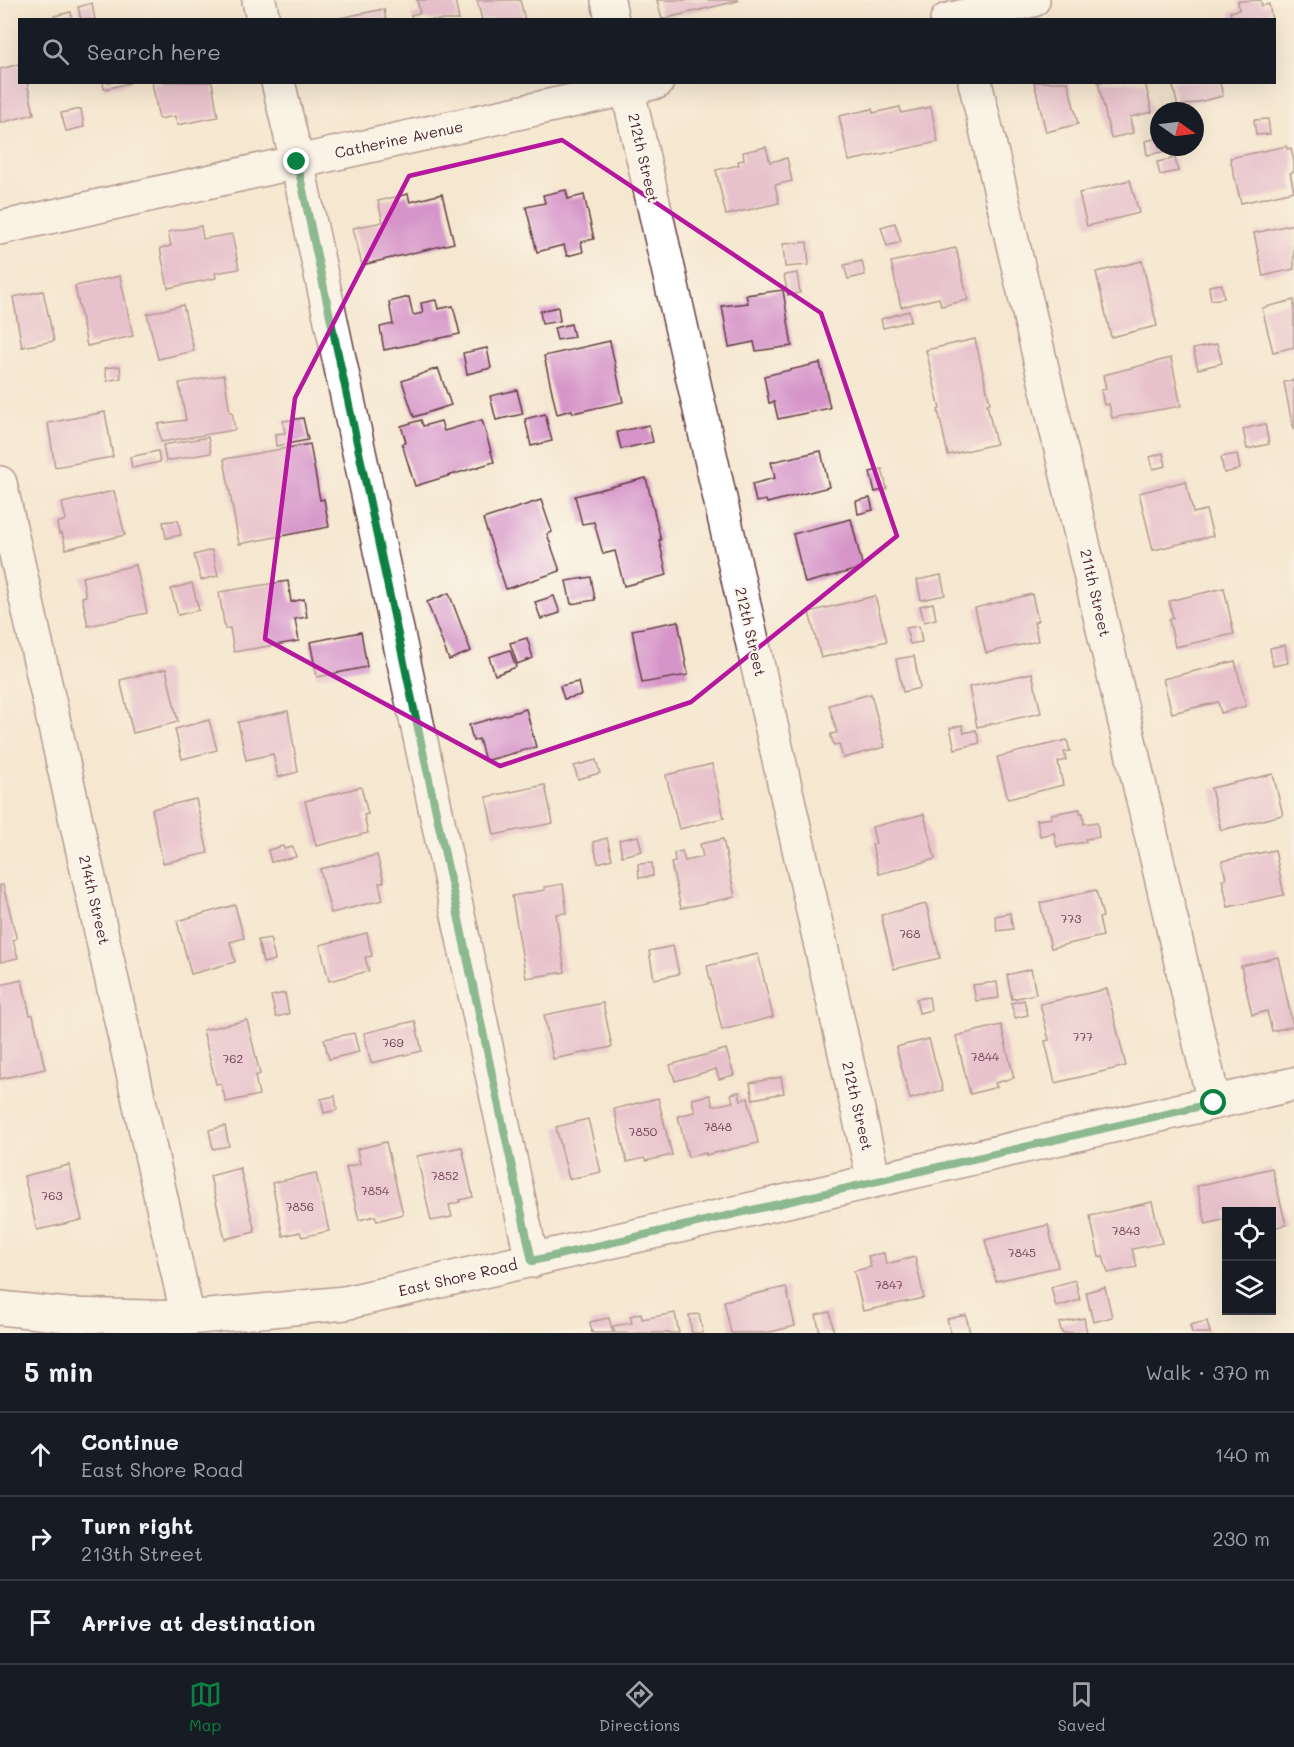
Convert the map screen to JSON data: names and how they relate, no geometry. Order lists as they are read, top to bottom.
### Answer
{
  "streets": {
    "street": [
      "Catherine Avenue",
      "212th Street",
      "211th Street",
      "214th Street",
      "East Shore Road"
    ]
  },
  "crossings": [
    ["Catherine Avenue", "212th Street"],
    ["212th Street", "East Shore Road"],
    ["211th Street", "East Shore Road"],
    ["214th Street", "East Shore Road"]
  ],
  "house_numbers": [
    "773",
    "768",
    "777",
    "769",
    "7844",
    "762",
    "7848",
    "7850",
    "7852",
    "7854",
    "763",
    "7856",
    "7843",
    "7845",
    "7847"
  ],
  "north": "right",
  "page": {
    "search": "Search here",
    "heading": ["5 min", "Walk · 370 m"],
    "list": [
      ["Continue", "East Shore Road", "140 m"],
      ["Turn right", "213th Street", "230 m"],
      "Arrive at destination"
    ],
    "nav": ["Map", "Directions", "Saved"]
  }
}
